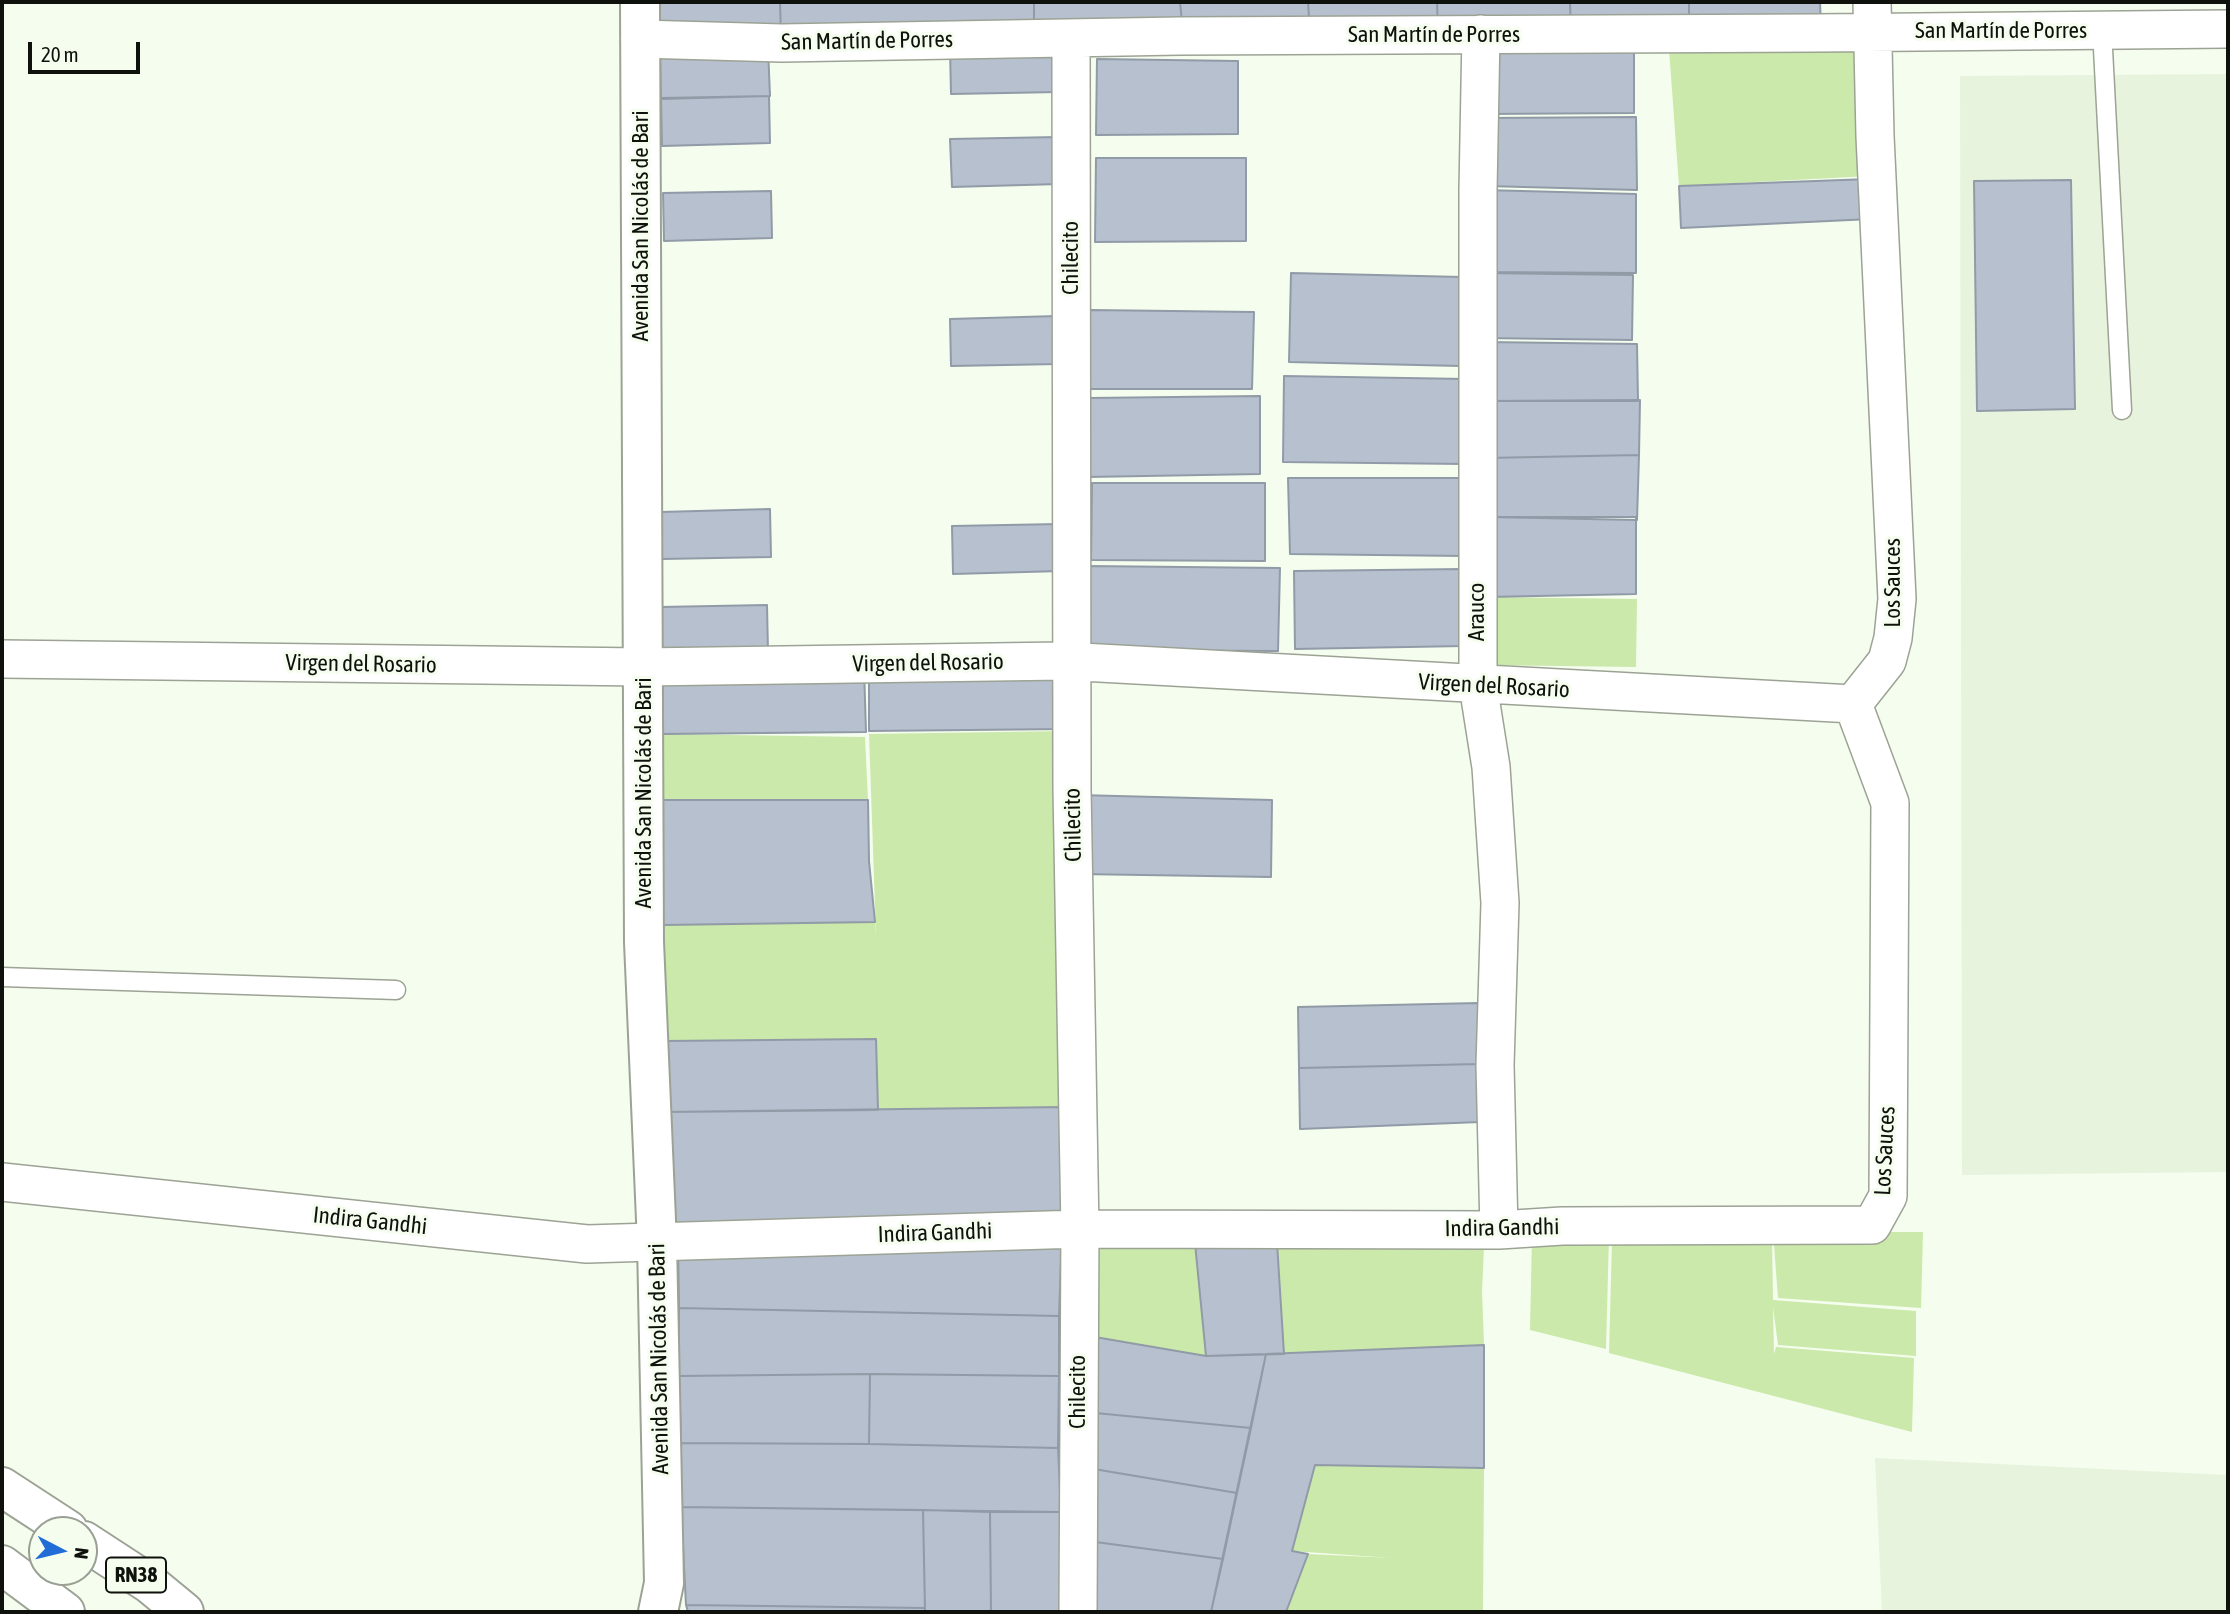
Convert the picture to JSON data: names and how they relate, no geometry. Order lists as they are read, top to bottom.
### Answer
{
  "streets": {
    "main road": ["Avenida San Nicolás de Bari", "RN38"],
    "street": [
      "San Martín de Porres",
      "Chilecito",
      "Los Sauces",
      "Arauco",
      "Virgen del Rosario",
      "Indira Gandhi"
    ]
  },
  "crossings": [
    ["San Martín de Porres", "Avenida San Nicolás de Bari"],
    ["San Martín de Porres", "Chilecito"],
    ["San Martín de Porres", "Los Sauces"],
    ["San Martín de Porres", "Arauco"],
    ["Avenida San Nicolás de Bari", "Virgen del Rosario"],
    ["Avenida San Nicolás de Bari", "Indira Gandhi"],
    ["Chilecito", "Virgen del Rosario"],
    ["Chilecito", "Indira Gandhi"],
    ["Los Sauces", "Virgen del Rosario"],
    ["Los Sauces", "Indira Gandhi"],
    ["Arauco", "Virgen del Rosario"],
    ["Arauco", "Indira Gandhi"]
  ],
  "scale_bar": "20 m",
  "north": "right"
}
